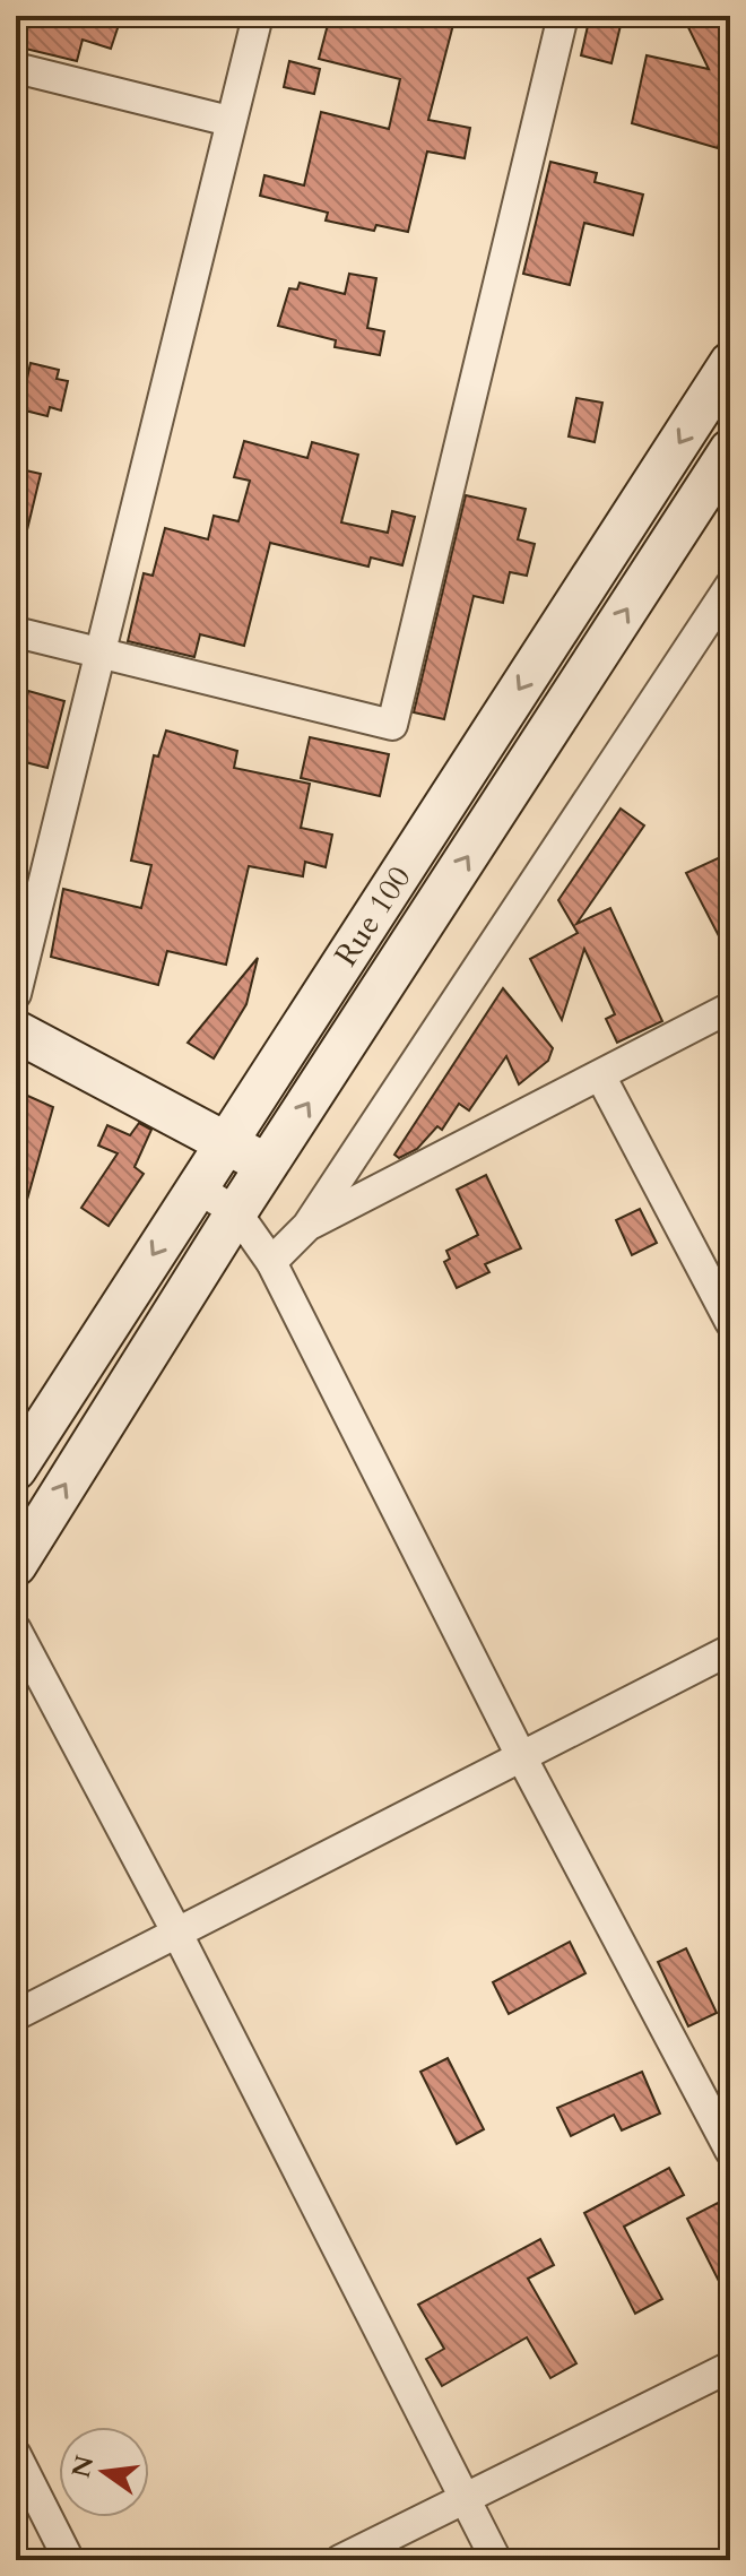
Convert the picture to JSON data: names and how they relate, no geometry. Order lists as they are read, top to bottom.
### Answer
{
  "streets": {
    "street": ["Rue 100"]
  },
  "north": "left"
}
